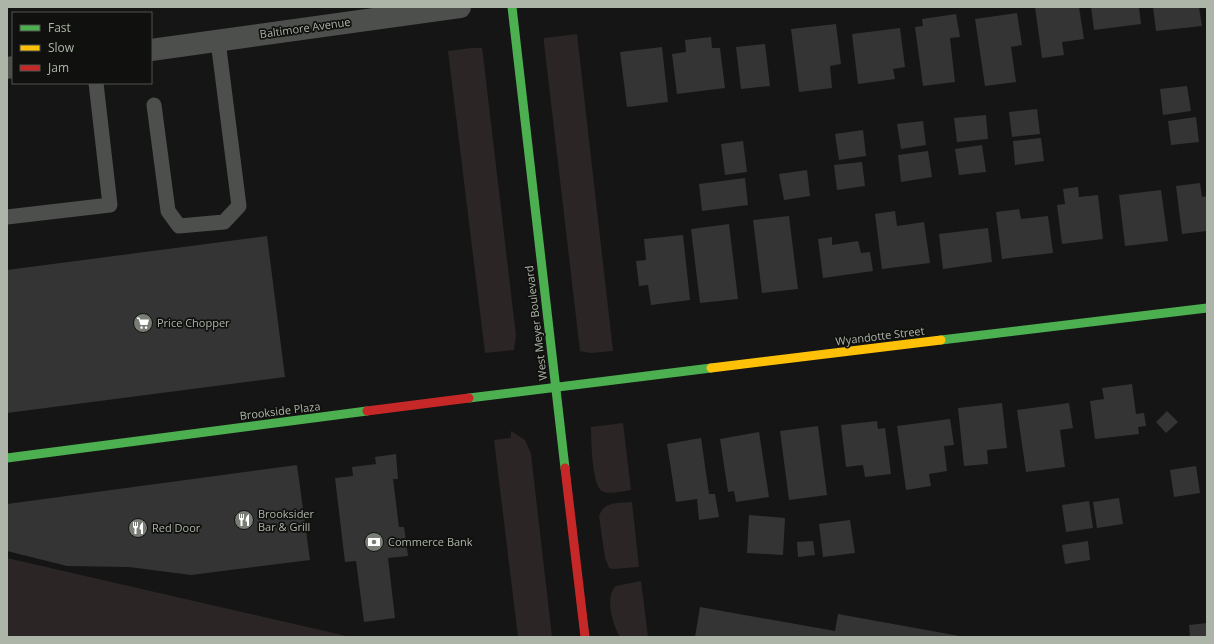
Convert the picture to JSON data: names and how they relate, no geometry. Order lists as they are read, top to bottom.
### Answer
{
  "streets": {
    "street": [
      "Baltimore Avenue",
      "West Meyer Boulevard",
      "Wyandotte Street",
      "Brookside Plaza"
    ]
  },
  "crossings": [
    ["West Meyer Boulevard", "Wyandotte Street"],
    ["West Meyer Boulevard", "Brookside Plaza"],
    ["Wyandotte Street", "Brookside Plaza"]
  ],
  "places": {
    "supermarket": ["Price Chopper"],
    "restaurant": ["Brooksider Bar & Grill", "Red Door"],
    "bank": ["Commerce Bank"]
  },
  "legend": ["Fast", "Slow", "Jam"]
}
